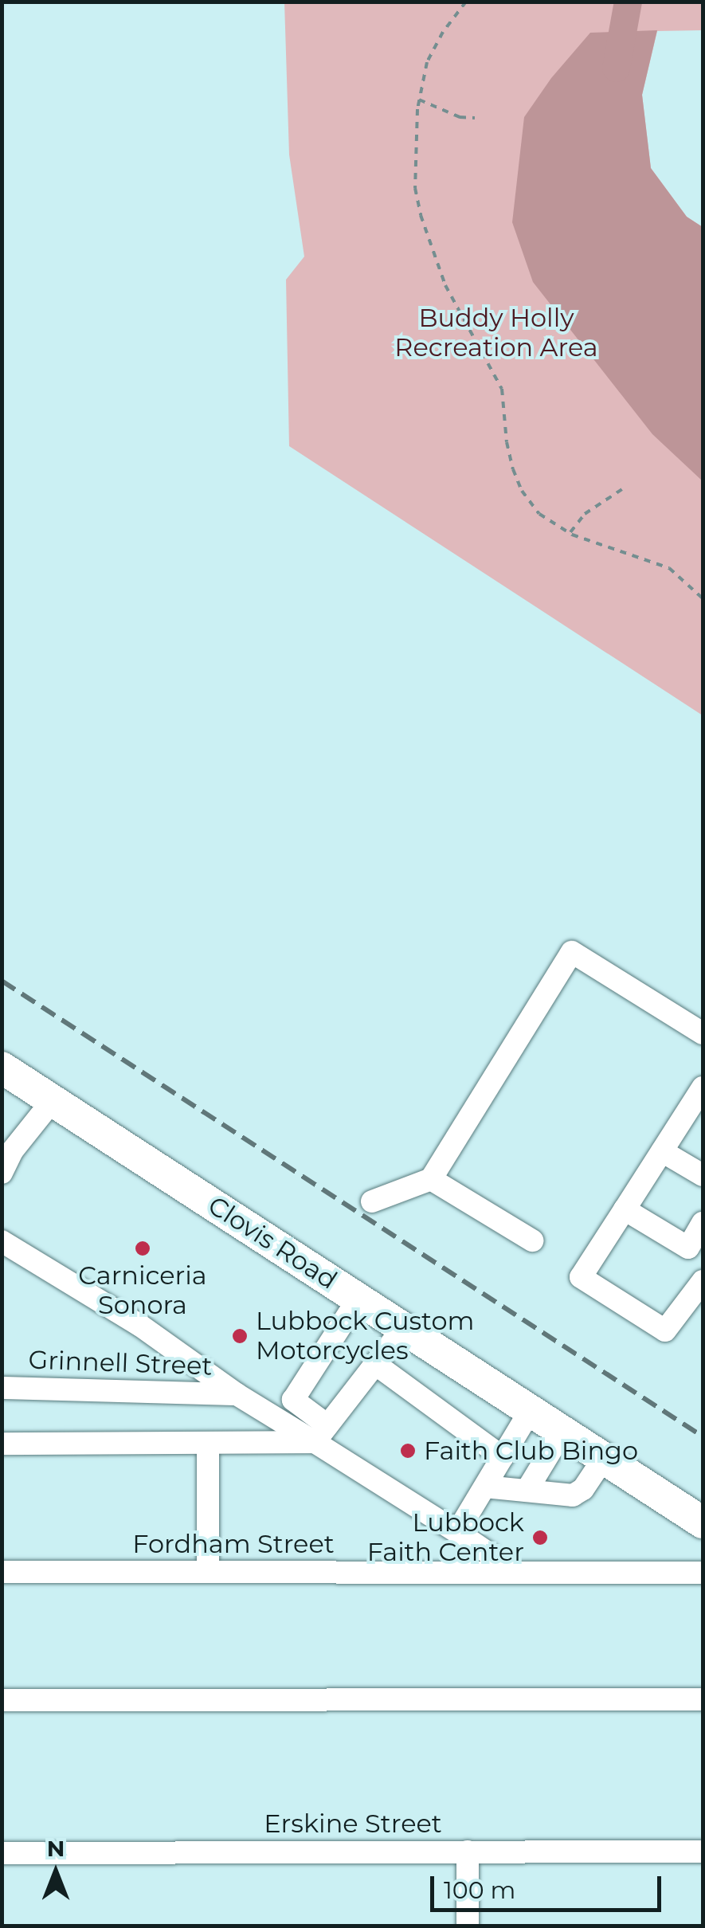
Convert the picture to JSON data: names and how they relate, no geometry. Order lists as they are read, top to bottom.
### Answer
{
  "streets": {
    "highway": ["Clovis Road"],
    "street": ["Grinnell Street", "Fordham Street", "Erskine Street"]
  },
  "parks": ["Buddy Holly Recreation Area"],
  "places": [
    "Carniceria Sonora",
    "Lubbock Custom Motorcycles",
    "Faith Club Bingo",
    "Lubbock Faith Center"
  ],
  "scale_bar": "100 m",
  "north": "top"
}
